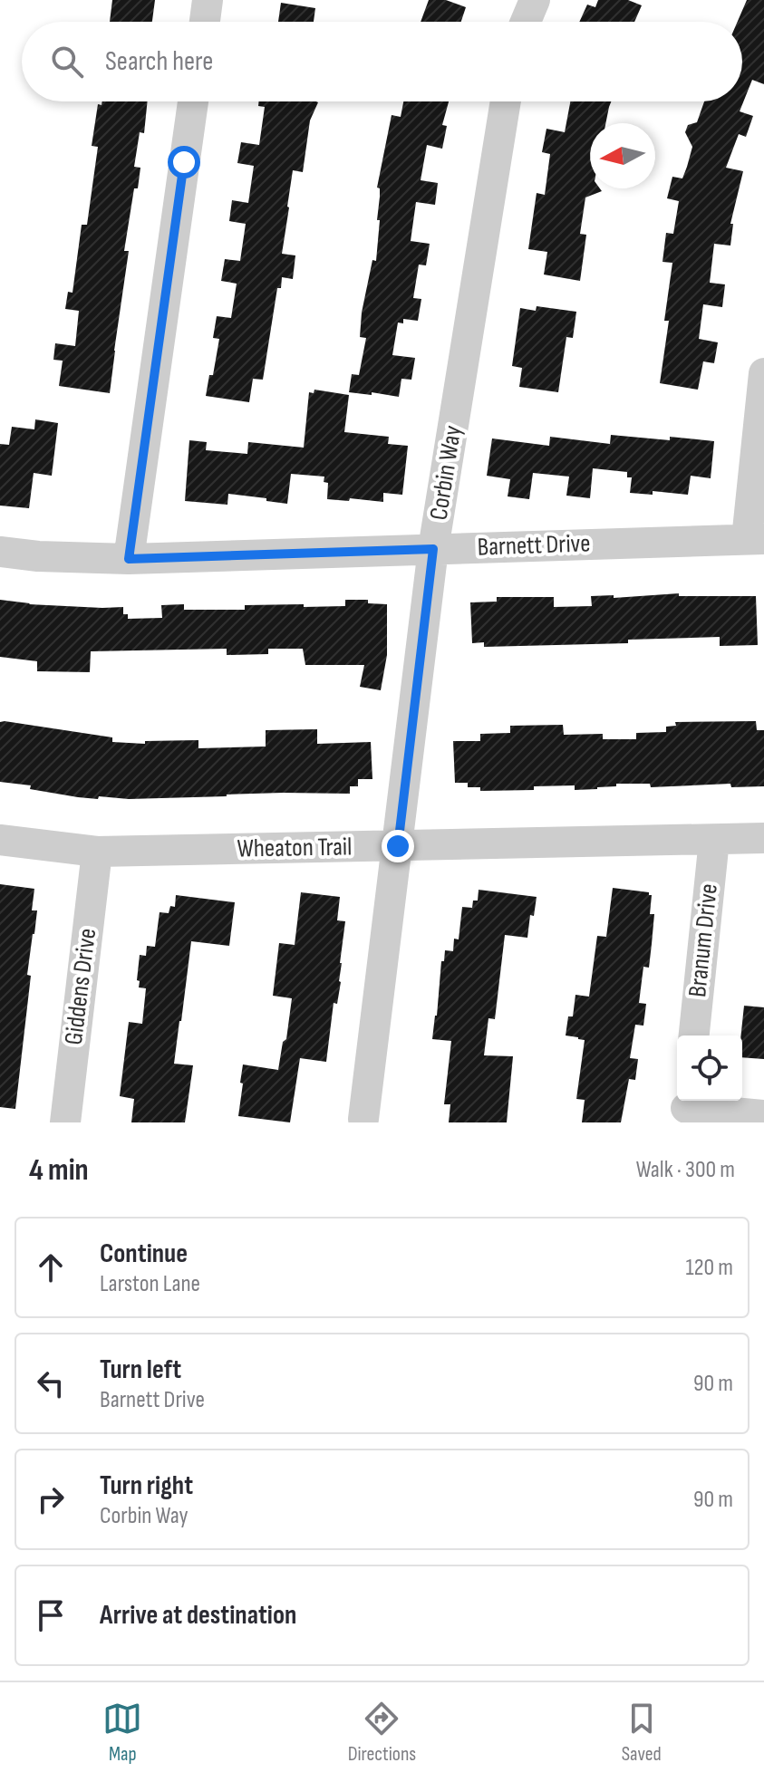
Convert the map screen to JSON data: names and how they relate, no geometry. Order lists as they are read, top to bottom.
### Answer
{
  "streets": {
    "street": [
      "Corbin Way",
      "Barnett Drive",
      "Wheaton Trail",
      "Branum Drive",
      "Giddens Drive"
    ]
  },
  "crossings": [
    ["Corbin Way", "Barnett Drive"],
    ["Corbin Way", "Wheaton Trail"],
    ["Wheaton Trail", "Branum Drive"],
    ["Wheaton Trail", "Giddens Drive"]
  ],
  "north": "left",
  "page": {
    "search": "Search here",
    "heading": ["4 min", "Walk · 300 m"],
    "list": [
      ["Continue", "Larston Lane", "120 m"],
      ["Turn left", "Barnett Drive", "90 m"],
      ["Turn right", "Corbin Way", "90 m"],
      "Arrive at destination"
    ],
    "nav": ["Map", "Directions", "Saved"]
  }
}
